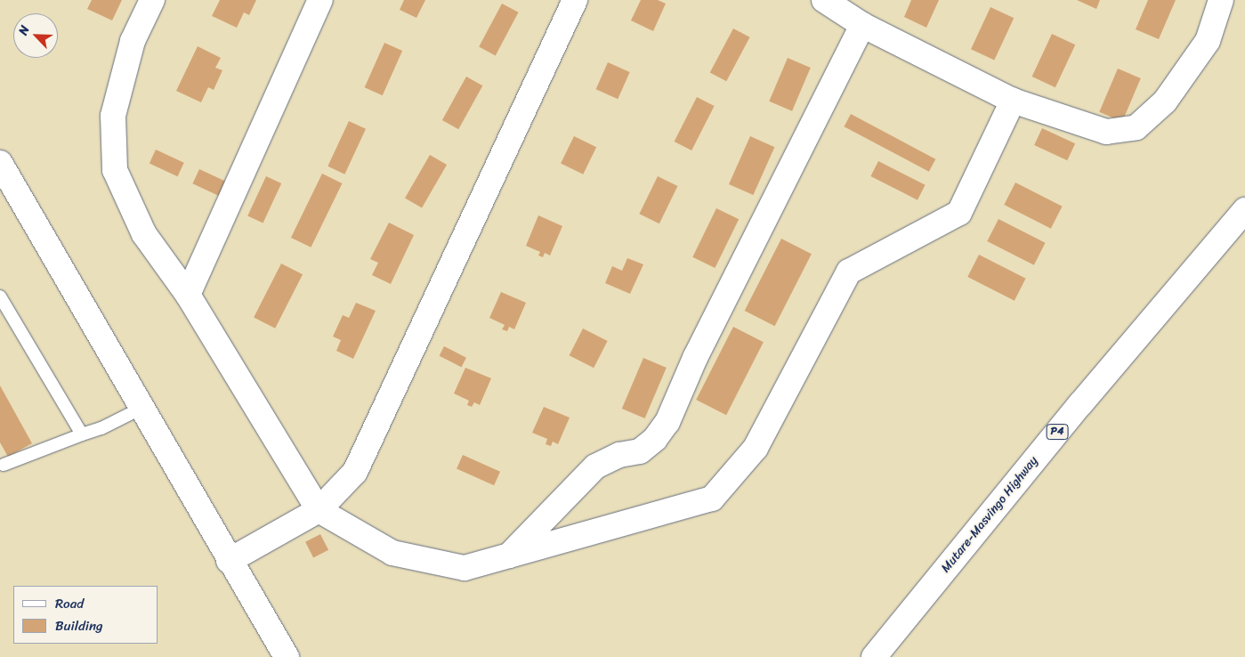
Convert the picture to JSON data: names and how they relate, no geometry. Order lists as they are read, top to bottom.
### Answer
{
  "streets": {
    "main road": ["P4", "Mutare-Masvingo Highway"]
  },
  "legend": ["Road", "Building"],
  "north": "top left"
}
